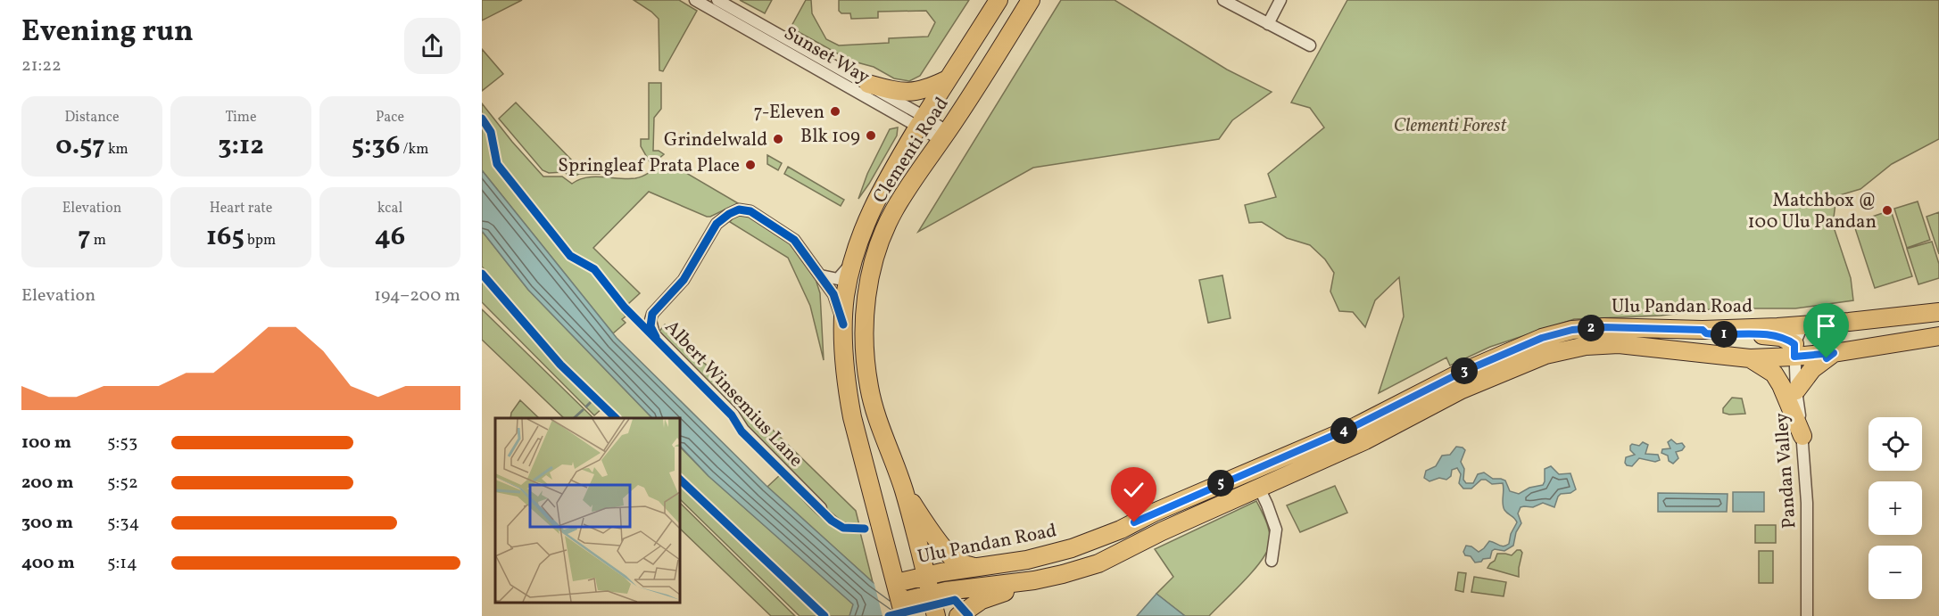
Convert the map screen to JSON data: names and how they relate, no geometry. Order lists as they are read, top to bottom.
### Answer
{
  "streets": {
    "main road": ["Clementi Road", "Ulu Pandan Road"],
    "street": ["Sunset Way", "Albert Winsemius Lane", "Pandan Valley"]
  },
  "crossings": [
    ["Sunset Way", "Clementi Road"],
    ["Clementi Road", "Ulu Pandan Road"],
    ["Ulu Pandan Road", "Pandan Valley"]
  ],
  "parks": ["Clementi Forest"],
  "places": [
    "7-Eleven",
    "Blk 109",
    "Grindelwald",
    "Springleaf Prata Place",
    "Matchbox @ 100 Ulu Pandan"
  ],
  "page": {
    "heading": ["Evening run", "21:22"],
    "stats": [
      ["Distance", "0.57 km"],
      ["Time", "3:12"],
      ["Pace", "5:36 /km"],
      ["Elevation", "7 m"],
      ["Heart rate", "165 bpm"],
      ["kcal", "46"]
    ],
    "chart": ["Elevation", "194–200 m"],
    "pins": [
      "2",
      "1",
      "3",
      "4",
      "5"
    ],
    "map_buttons": ["+", "−"],
    "list": [
      {
        "name": "100 m",
        "note": "5:53"
      },
      {
        "name": "200 m",
        "note": "5:52"
      },
      {
        "name": "300 m",
        "note": "5:34"
      },
      {
        "name": "400 m",
        "note": "5:14"
      }
    ]
  }
}
